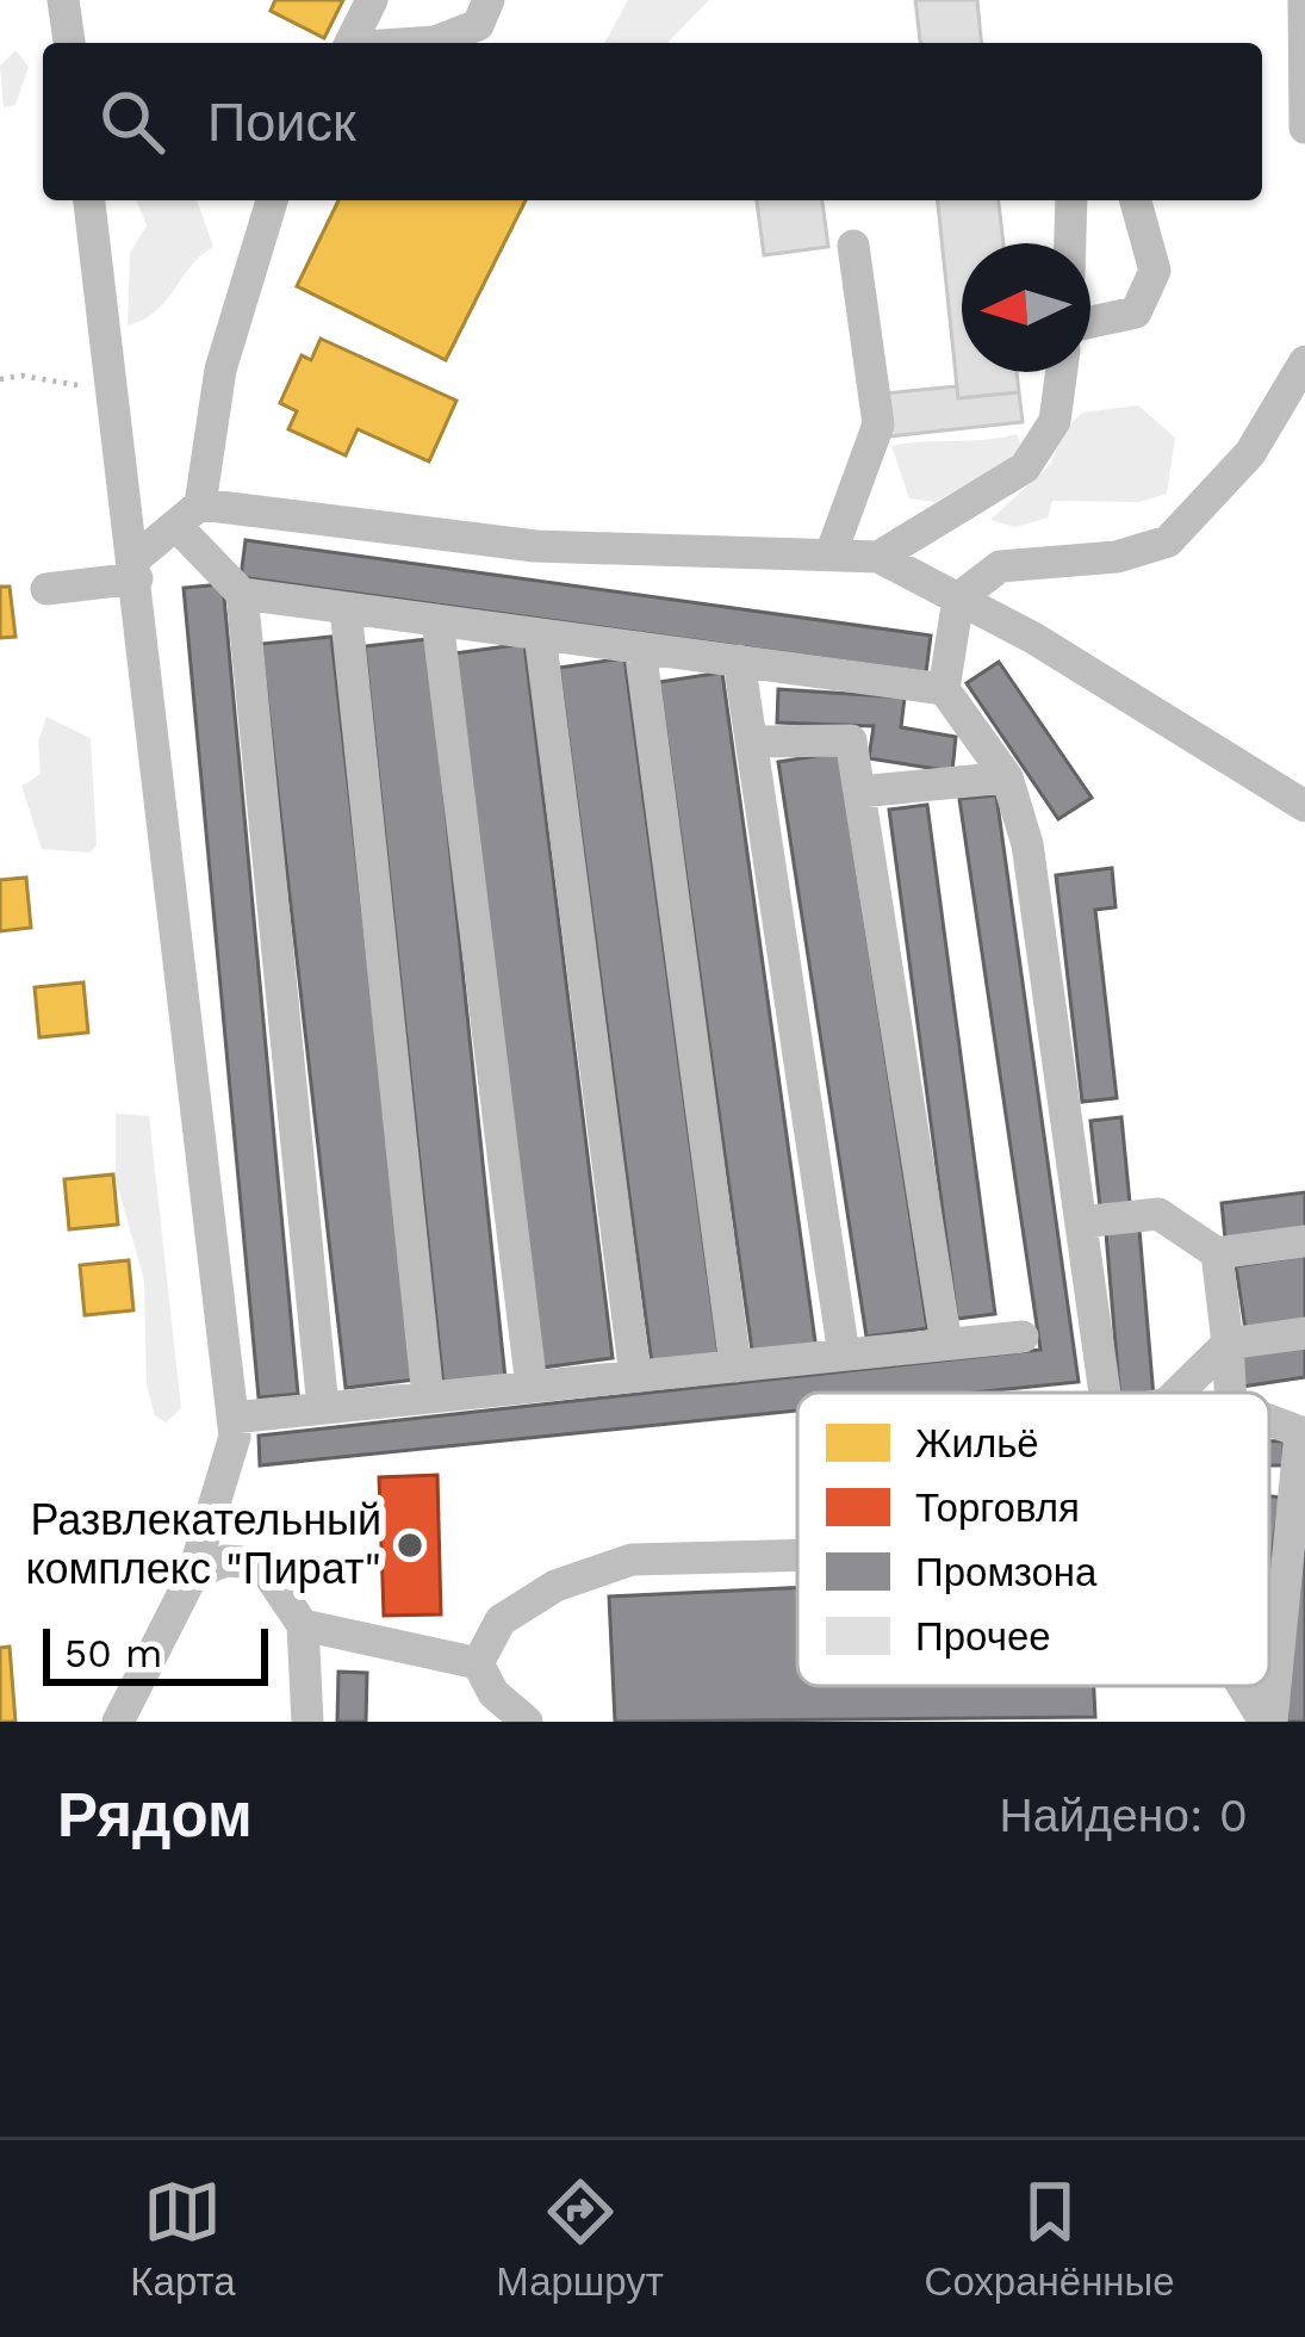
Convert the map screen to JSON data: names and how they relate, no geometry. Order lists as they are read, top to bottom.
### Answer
{
  "places": ["Развлекательный комплекс \"Пират\""],
  "legend": [
    "Жильё",
    "Торговля",
    "Промзона",
    "Прочее"
  ],
  "scale_bar": "50 m",
  "north": "left",
  "page": {
    "search": "Поиск",
    "scale": "50 m",
    "heading": ["Рядом", "Найдено: 0"],
    "nav": ["Карта", "Маршрут", "Сохранённые"]
  }
}
